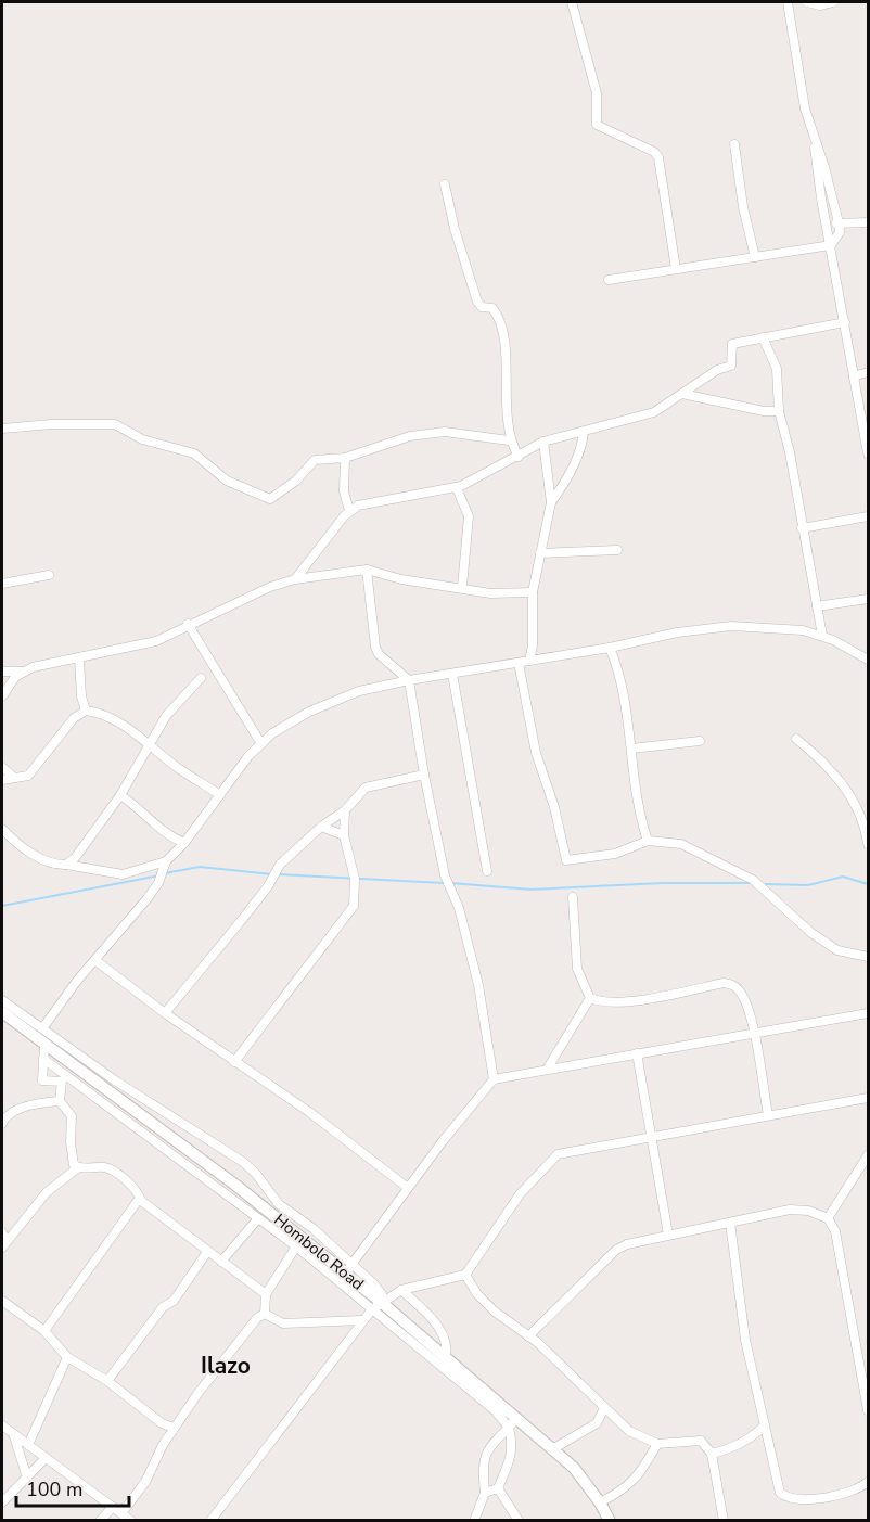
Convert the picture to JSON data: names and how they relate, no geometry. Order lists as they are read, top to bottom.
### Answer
{
  "streets": {
    "street": ["Hombolo Road"]
  },
  "districts": ["Ilazo"],
  "scale_bar": "100 m"
}
